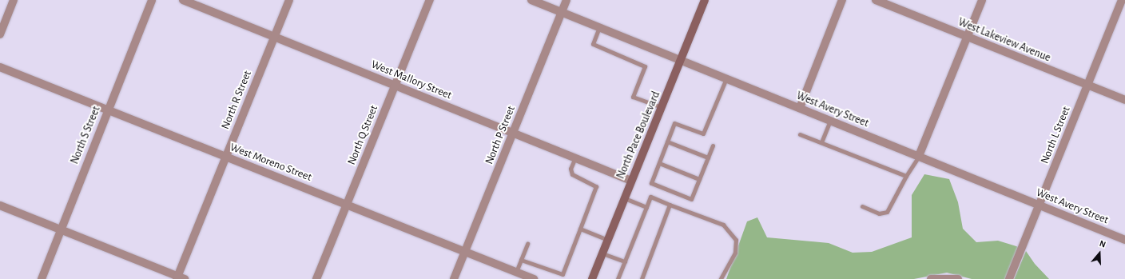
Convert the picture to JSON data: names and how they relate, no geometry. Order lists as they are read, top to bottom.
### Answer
{
  "streets": {
    "main road": ["North Pace Boulevard"],
    "street": [
      "West Lakeview Avenue",
      "West Mallory Street",
      "North R Street",
      "West Avery Street",
      "North S Street",
      "North Q Street",
      "North P Street",
      "North L Street",
      "West Moreno Street"
    ]
  },
  "crossings": [
    ["West Lakeview Avenue", "North L Street"],
    ["West Mallory Street", "North R Street"],
    ["West Mallory Street", "North Q Street"],
    ["West Mallory Street", "North P Street"],
    ["West Mallory Street", "North Pace Boulevard"],
    ["North R Street", "West Moreno Street"],
    ["West Avery Street", "North P Street"],
    ["West Avery Street", "North Pace Boulevard"],
    ["West Avery Street", "North L Street"],
    ["North S Street", "West Moreno Street"],
    ["North Q Street", "West Moreno Street"],
    ["North P Street", "West Moreno Street"]
  ],
  "north": "top"
}
